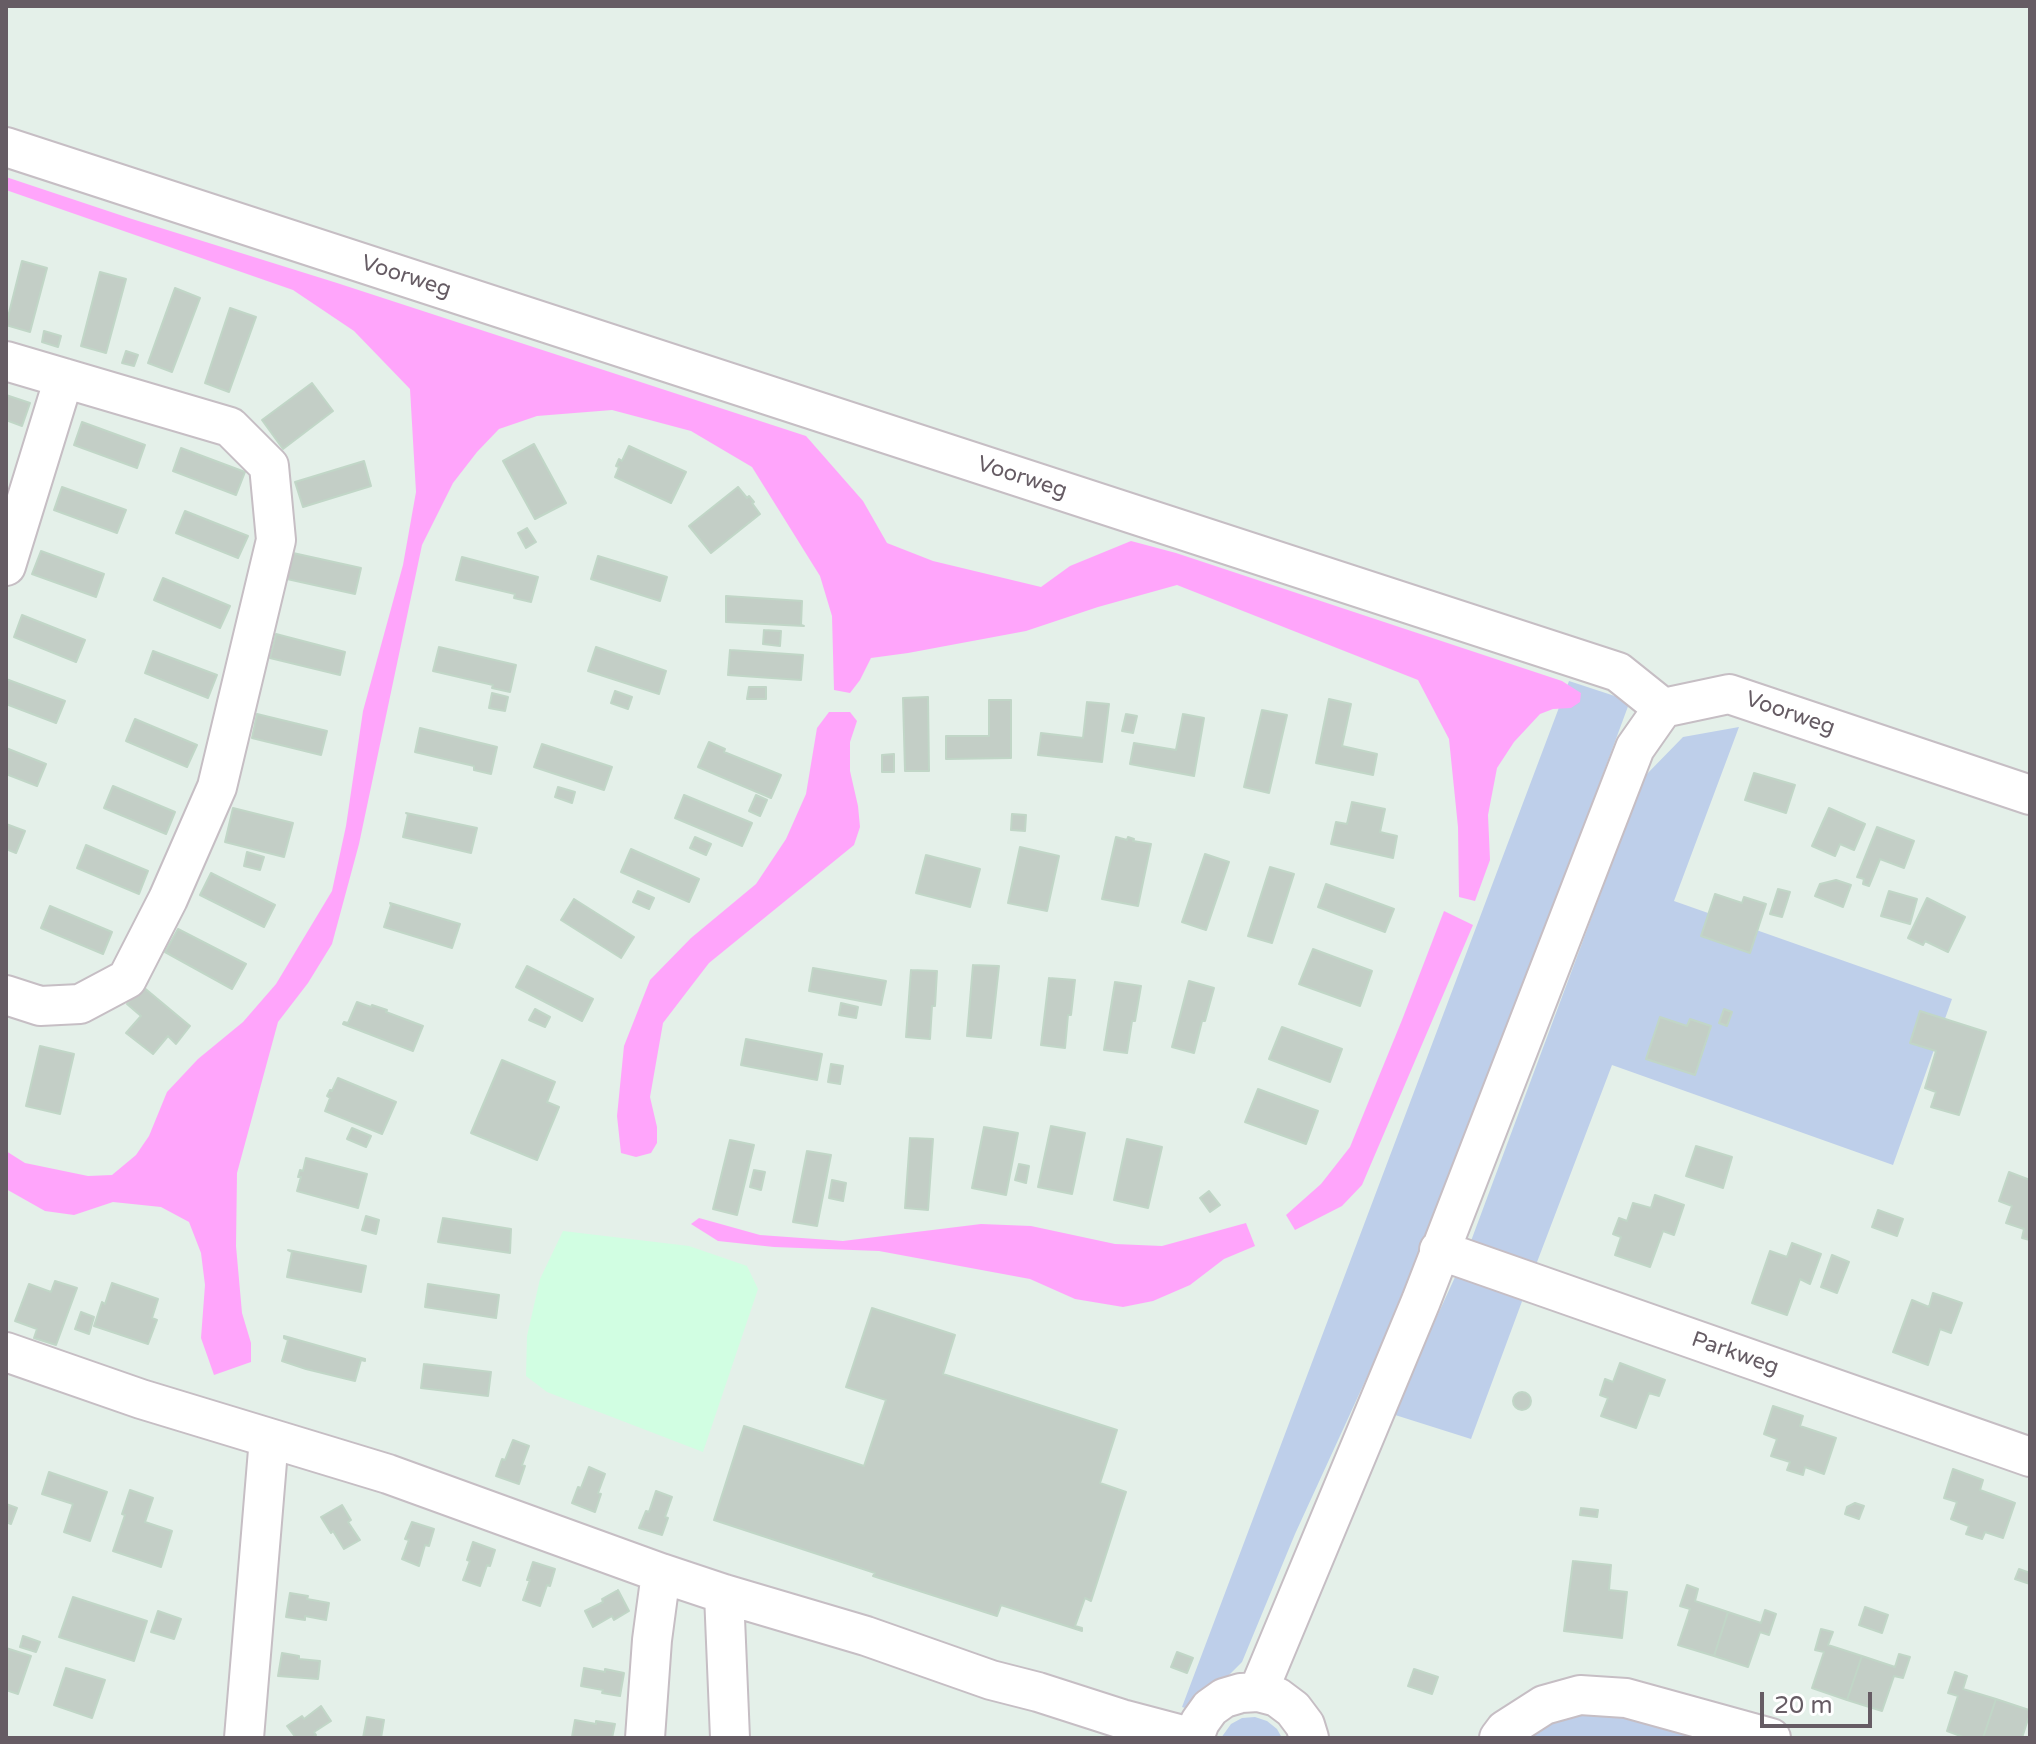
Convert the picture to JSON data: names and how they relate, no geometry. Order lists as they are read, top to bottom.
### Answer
{
  "streets": {
    "street": ["Voorweg", "Parkweg"]
  },
  "scale_bar": "20 m"
}
